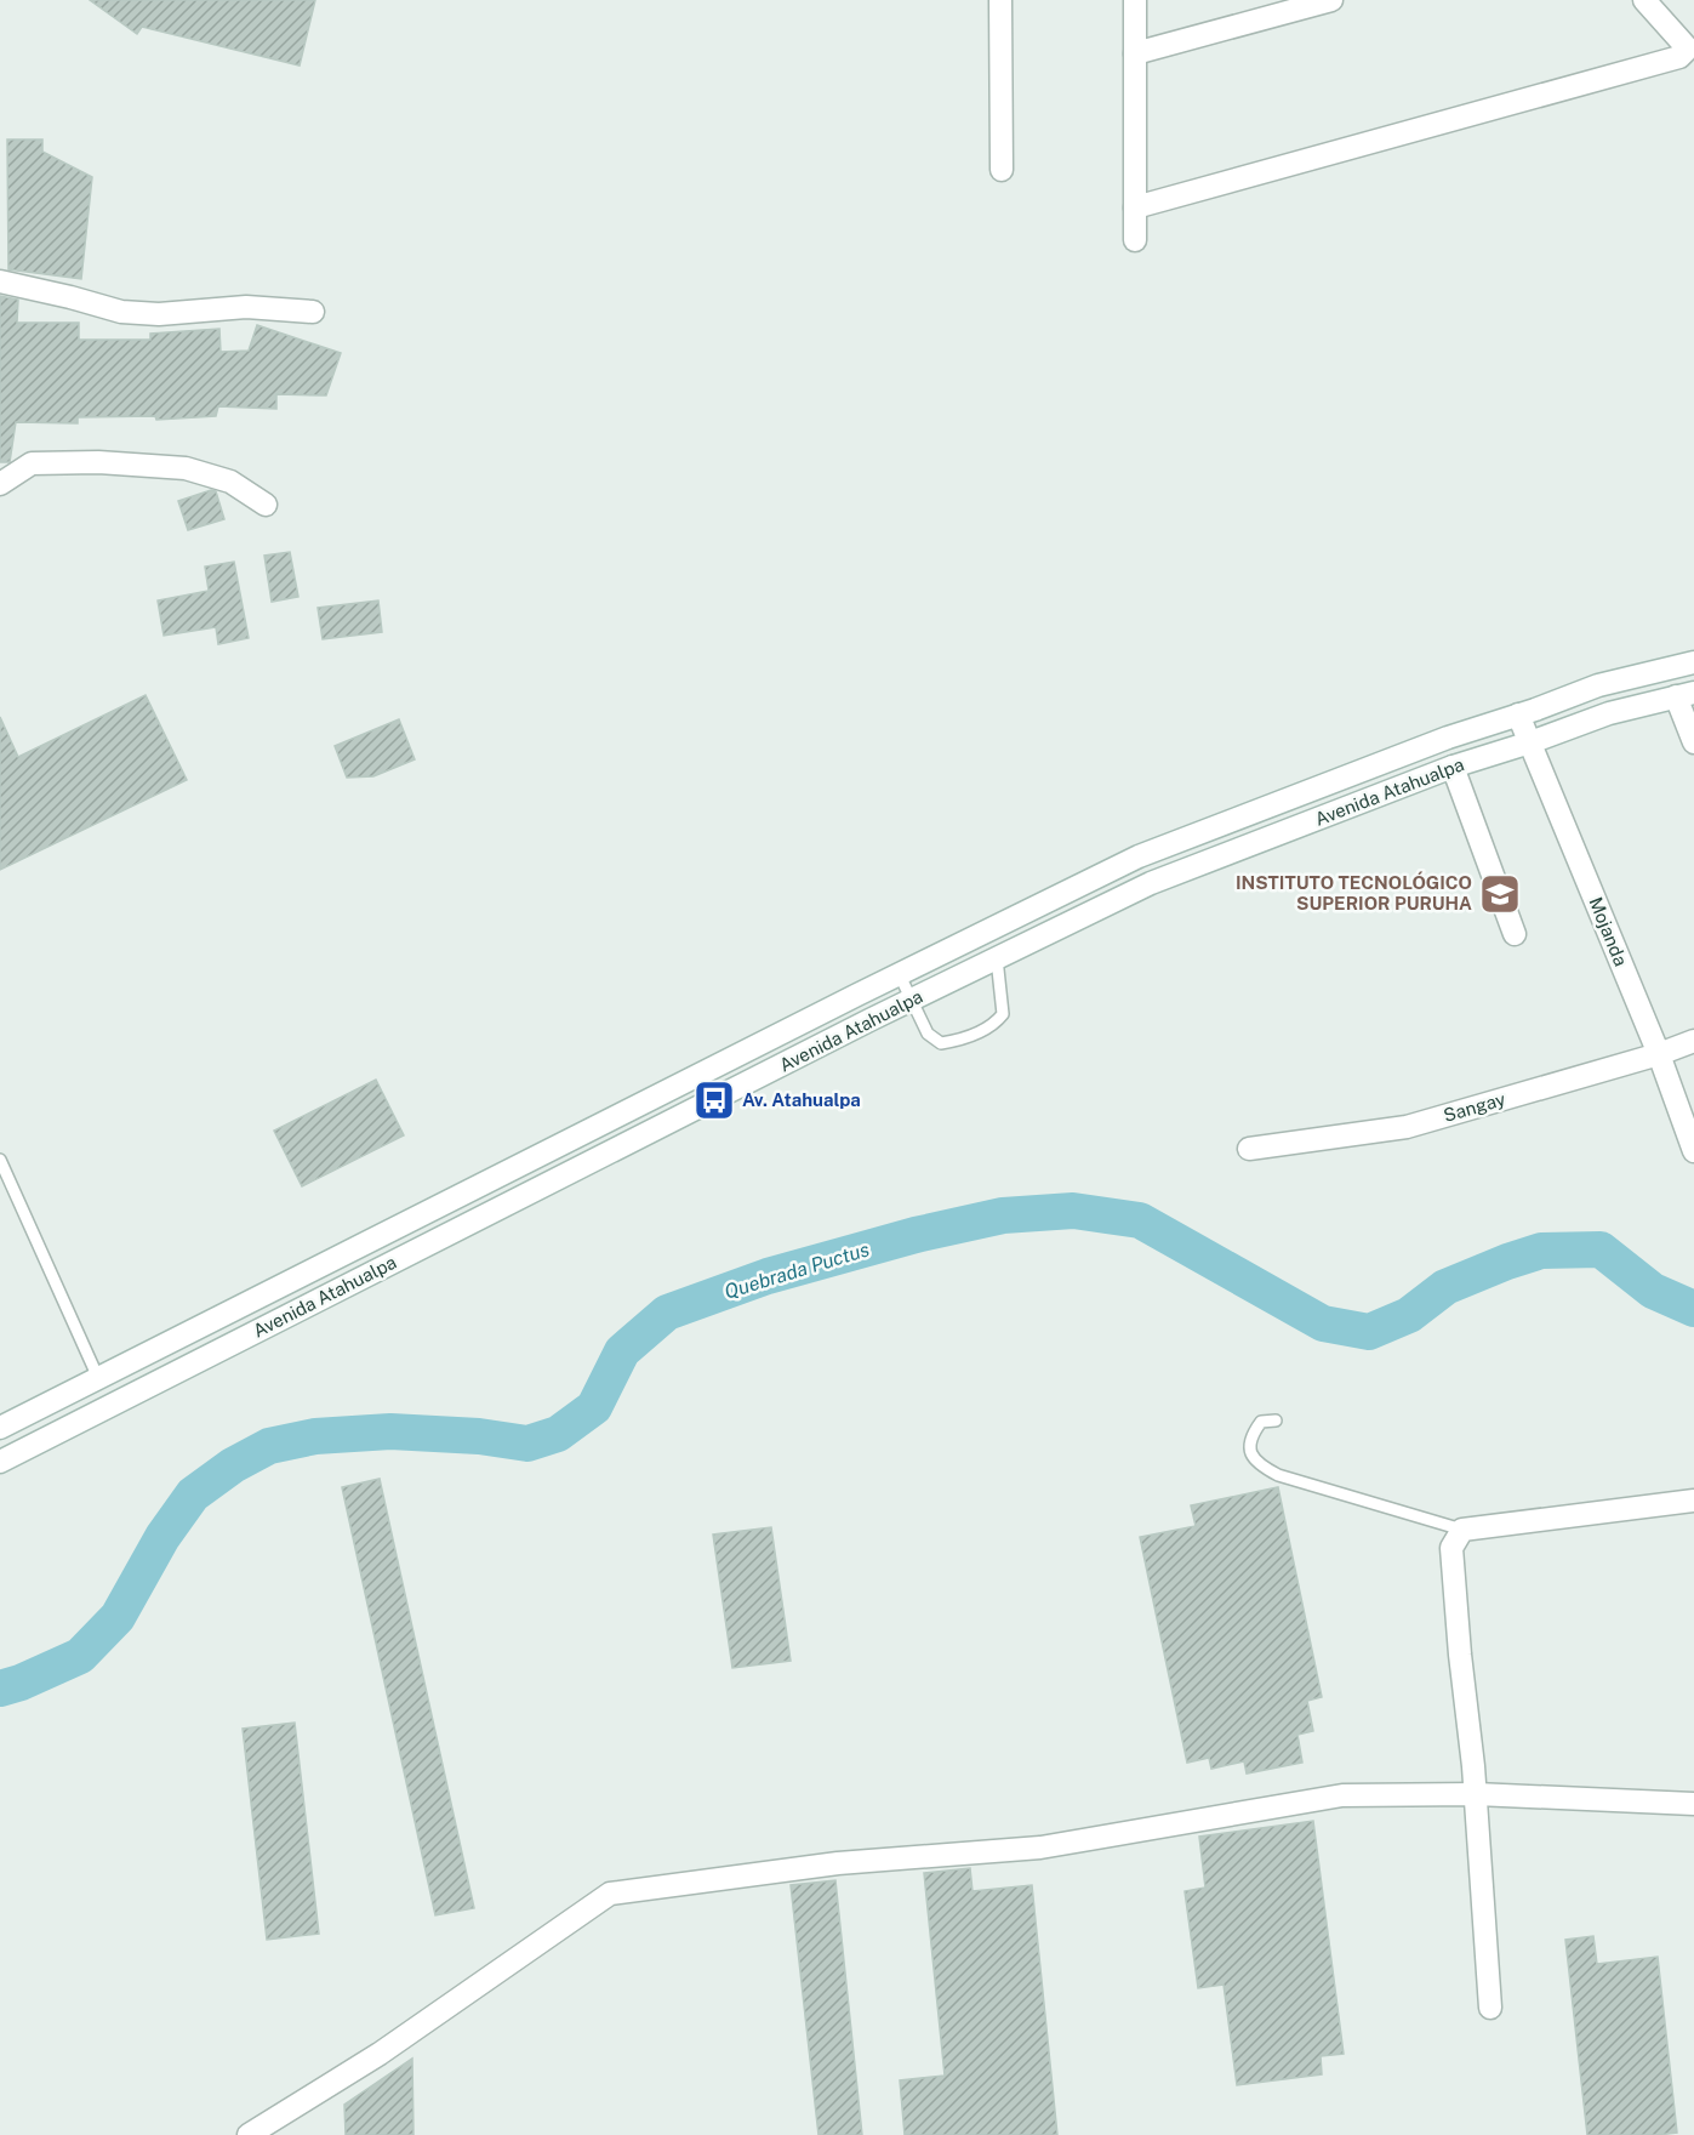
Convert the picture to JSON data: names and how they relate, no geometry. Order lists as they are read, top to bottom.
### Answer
{
  "streets": {
    "street": ["Avenida Atahualpa", "Mojanda", "Sangay"]
  },
  "crossings": [
    ["Avenida Atahualpa", "Mojanda"],
    ["Mojanda", "Sangay"]
  ],
  "water": ["Quebrada Puctus"],
  "places": {
    "school or university": ["INSTITUTO TECNOLÓGICO SUPERIOR PURUHA"],
    "bus stop": ["Av. Atahualpa"]
  }
}
